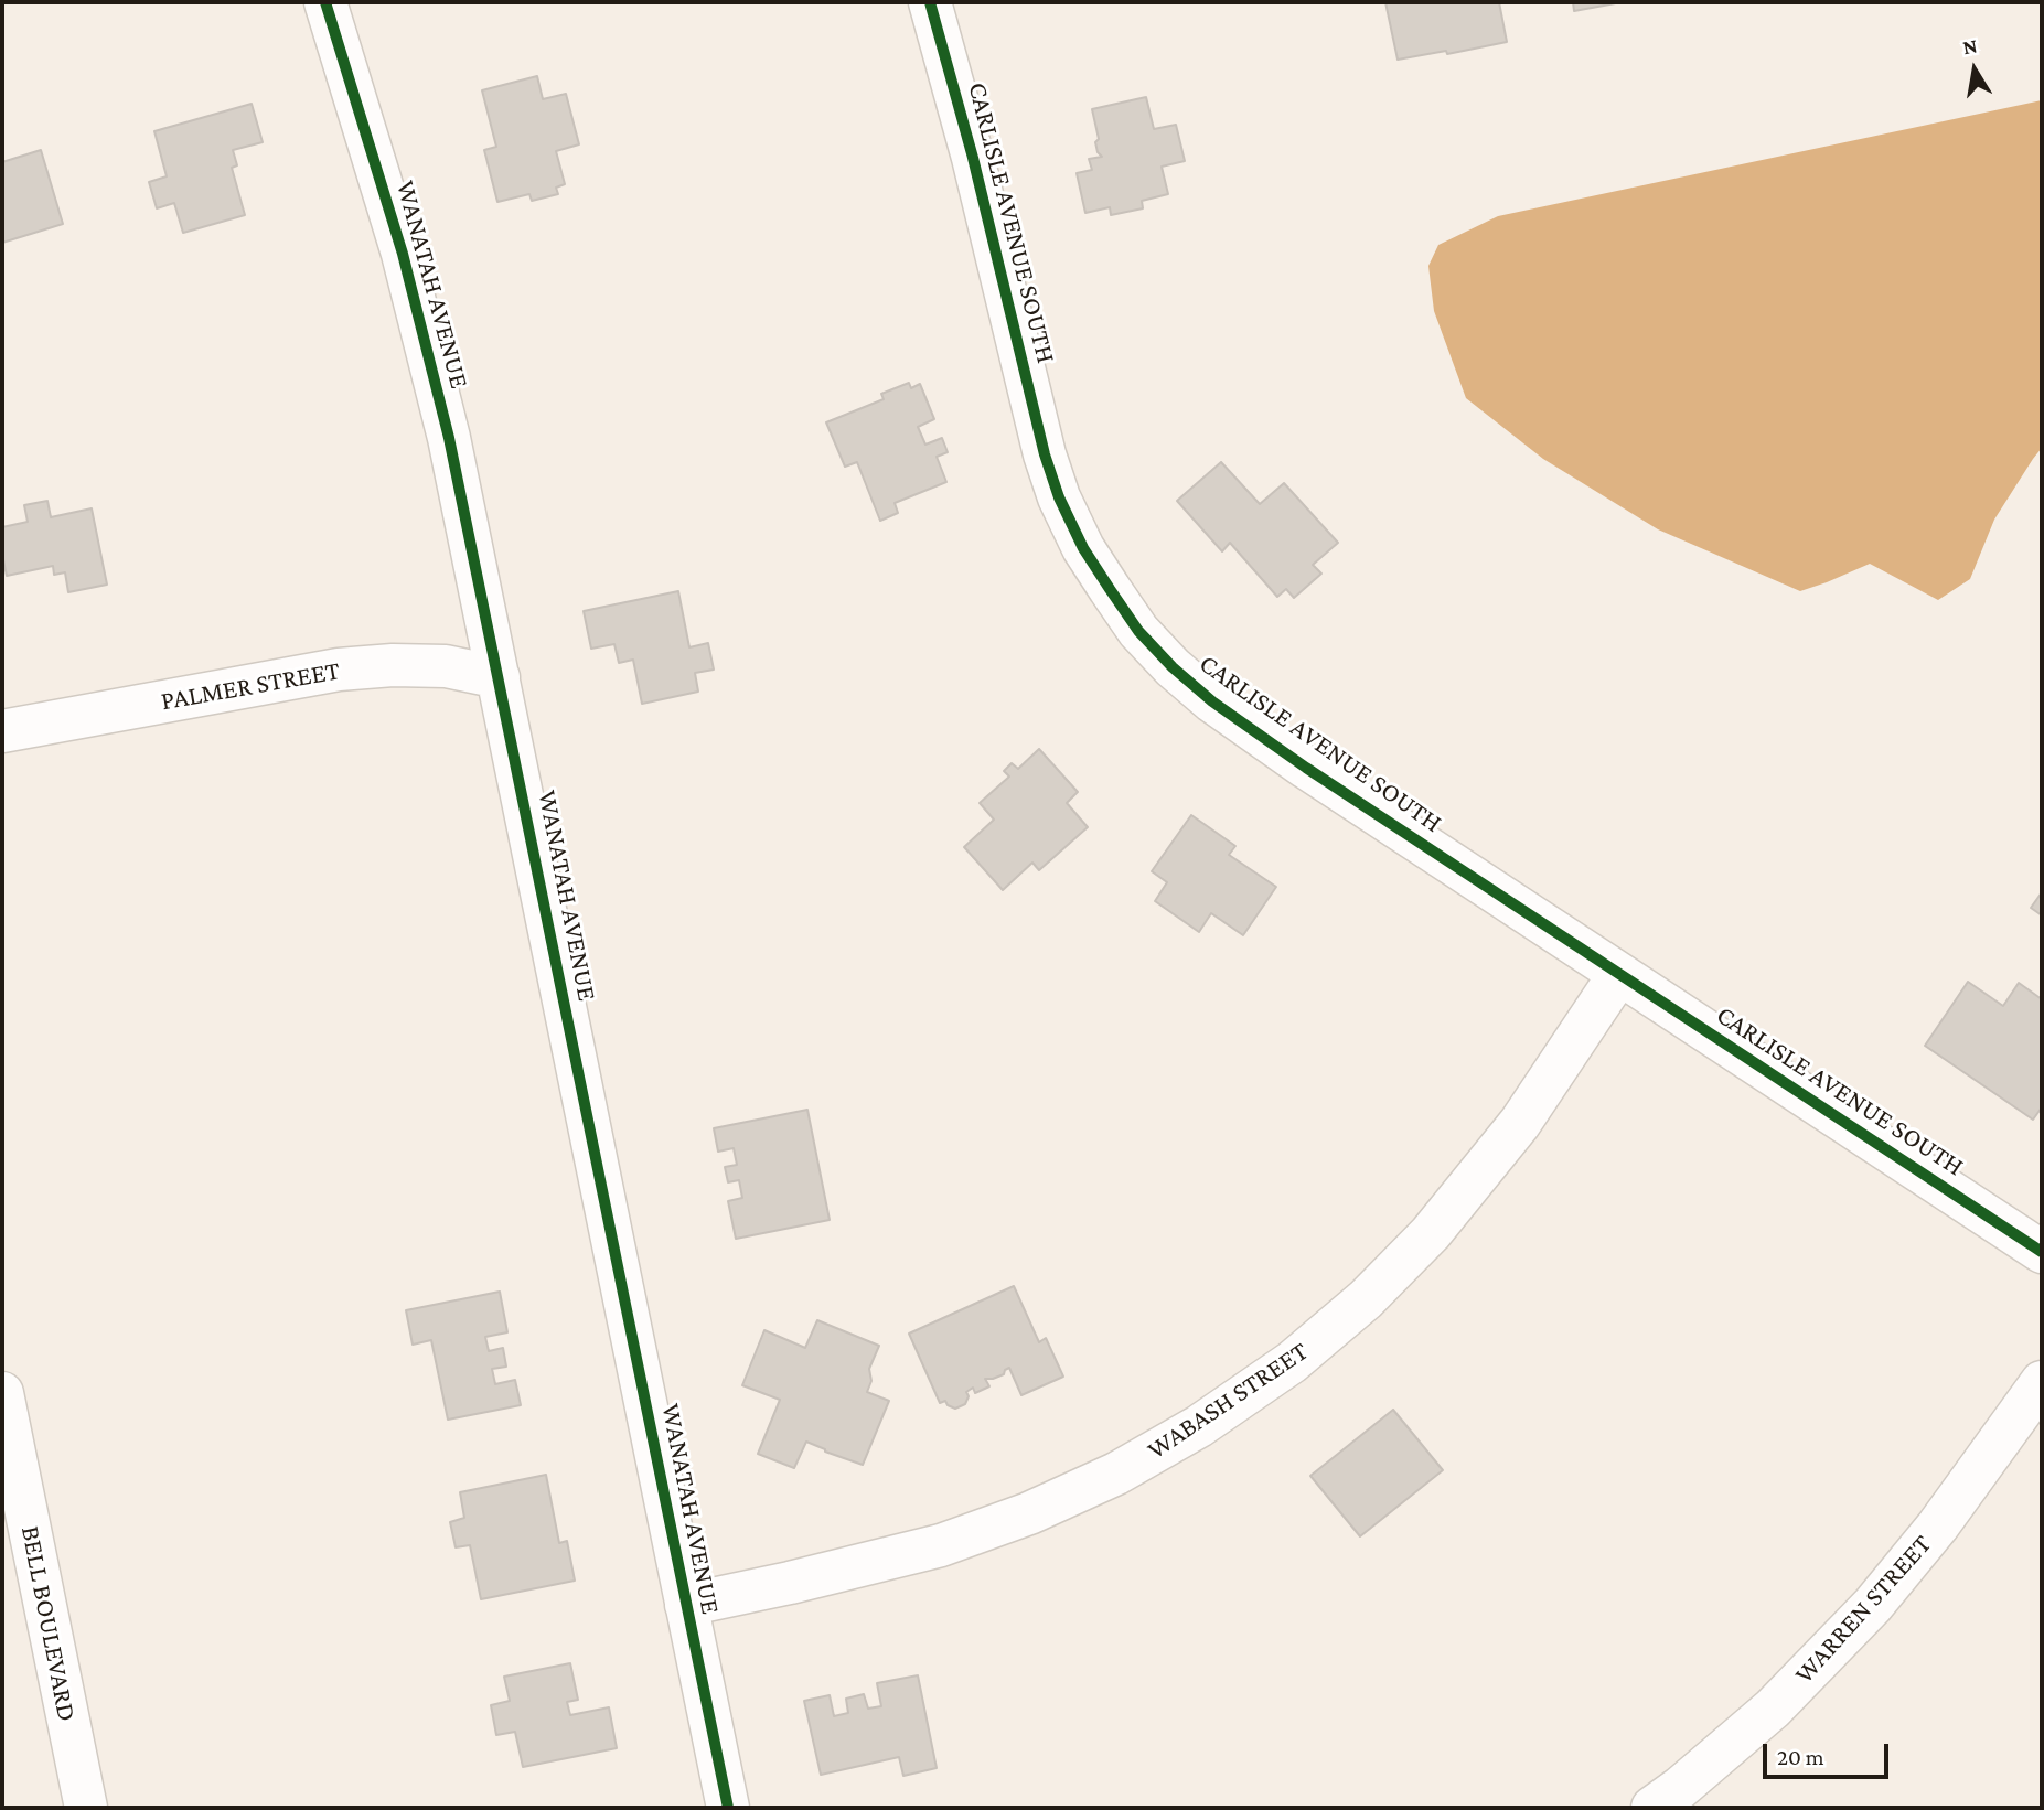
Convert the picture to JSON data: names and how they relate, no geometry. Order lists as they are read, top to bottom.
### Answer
{
  "streets": {
    "street": [
      "CARLISLE AVENUE SOUTH",
      "WANATAH AVENUE",
      "PALMER STREET",
      "WABASH STREET",
      "WARREN STREET",
      "BELL BOULEVARD"
    ]
  },
  "crossings": [
    ["CARLISLE AVENUE SOUTH", "WABASH STREET"],
    ["WANATAH AVENUE", "PALMER STREET"],
    ["WANATAH AVENUE", "WABASH STREET"]
  ],
  "scale_bar": "20 m",
  "north": "top"
}
